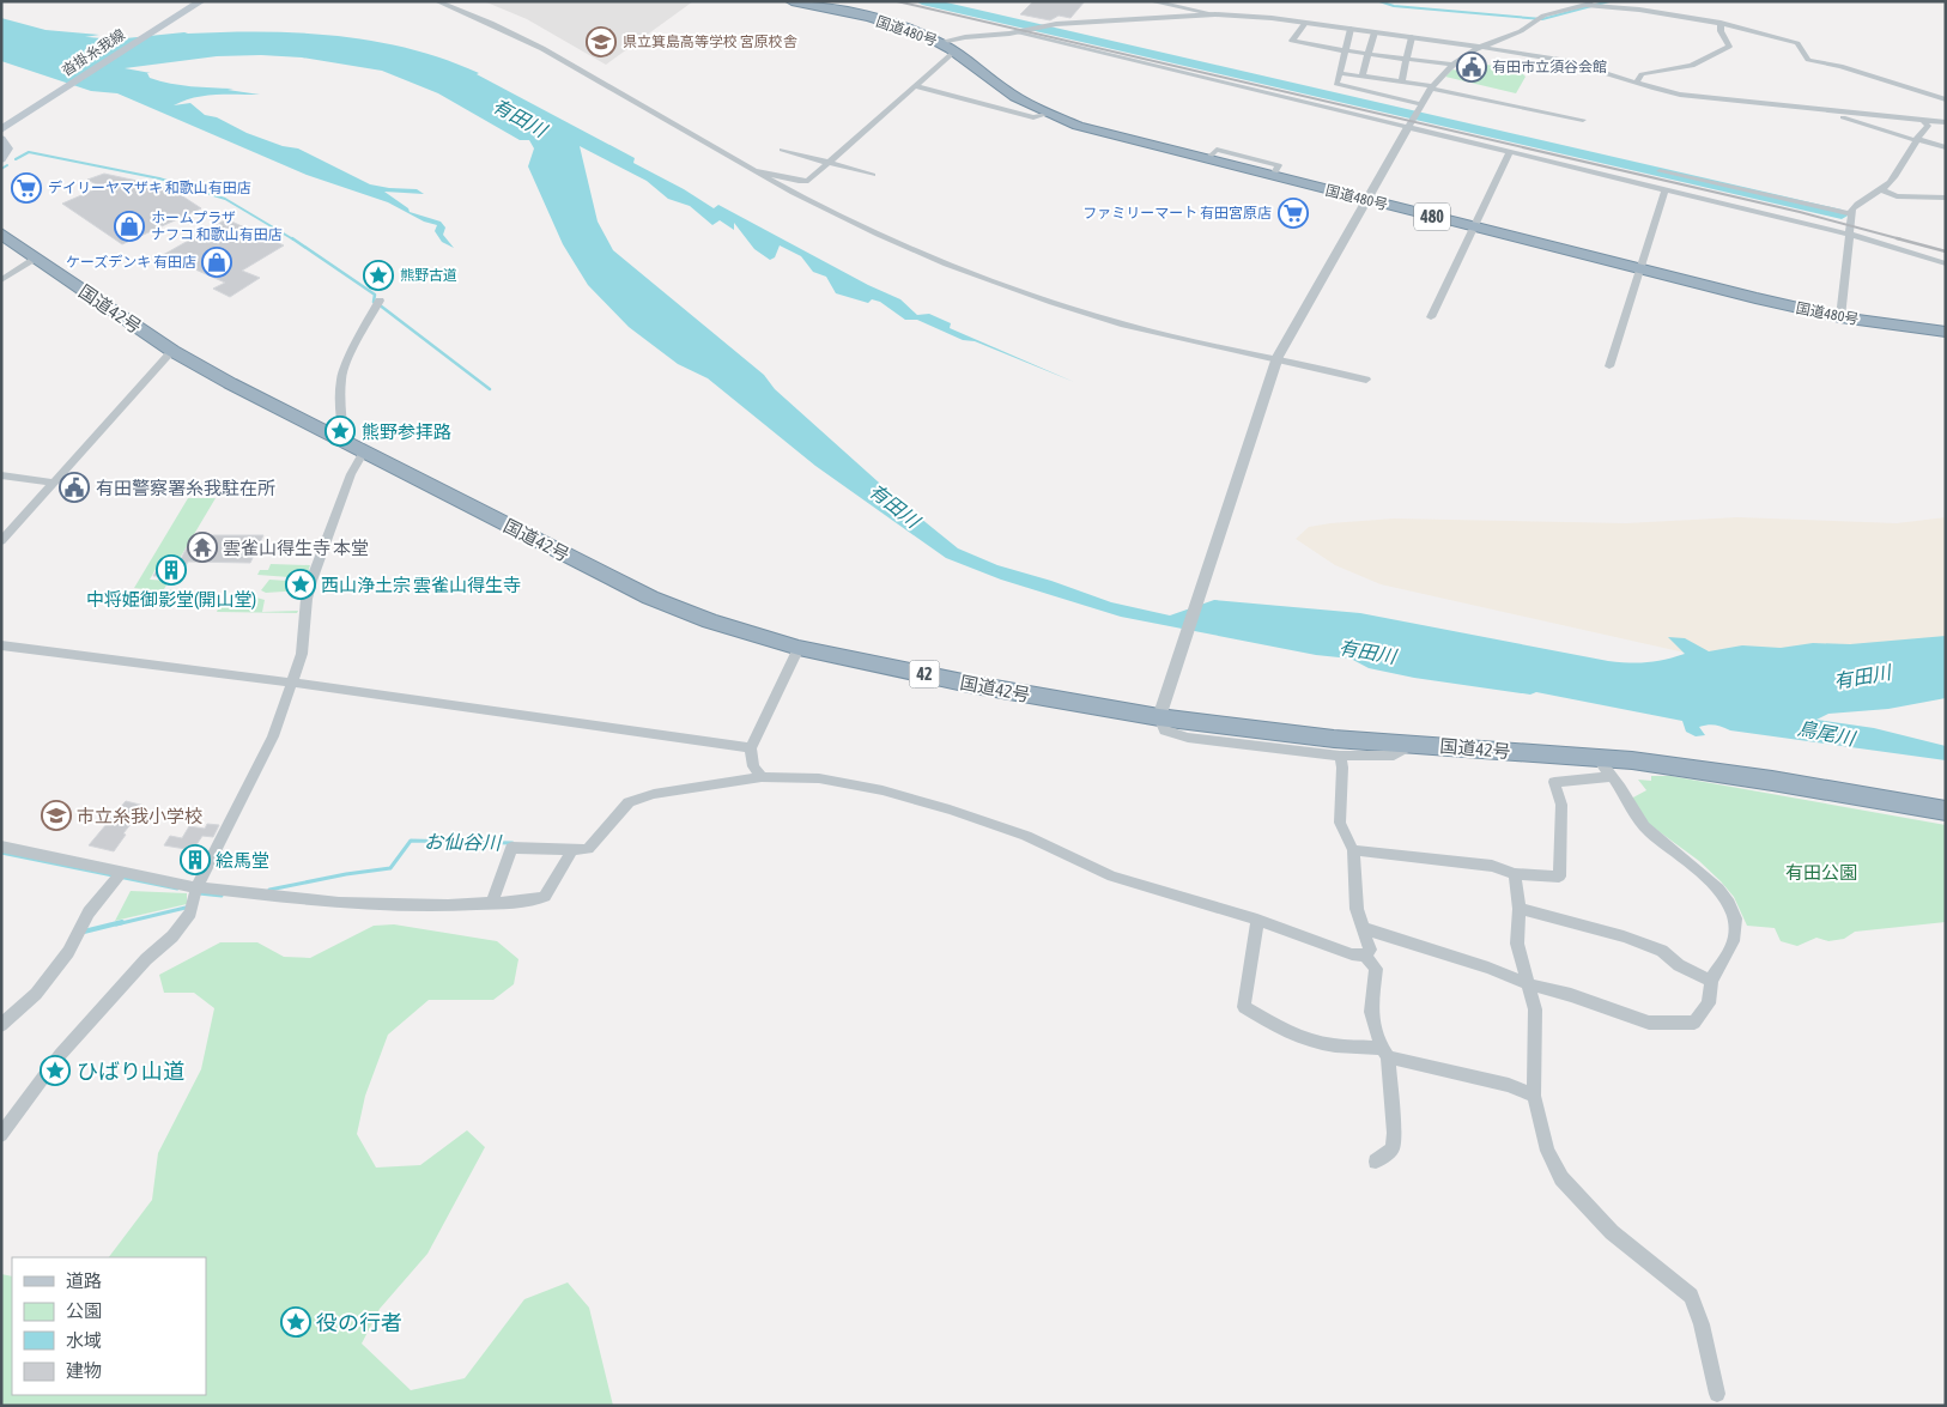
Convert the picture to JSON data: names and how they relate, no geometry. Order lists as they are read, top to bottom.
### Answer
{
  "streets": {
    "highway": [
      "国道480号",
      "480",
      "国道42号",
      "42"
    ],
    "main road": ["沓掛糸我線"]
  },
  "water": ["有田川", "鳥尾川", "お仙谷川"],
  "parks": ["有田公園"],
  "places": {
    "school or university": ["県立箕島高等学校 宮原校舎", "市立糸我小学校"],
    "public building": ["有田市立須谷会館", "有田警察署糸我駐在所"],
    "supermarket": ["デイリーヤマザキ 和歌山有田店", "ファミリーマート 有田宮原店"],
    "shop": ["ホームプラザ ナフコ 和歌山有田店", "ケーズデンキ 有田店"],
    "place": [
      "熊野古道",
      "熊野参拝路",
      "西山浄土宗 雲雀山得生寺",
      "ひばり山道",
      "役の行者"
    ],
    "temple": ["雲雀山得生寺 本堂"],
    "building": ["中将姫御影堂(開山堂)", "絵馬堂"]
  },
  "legend": [
    "道路",
    "公園",
    "水域",
    "建物"
  ]
}
